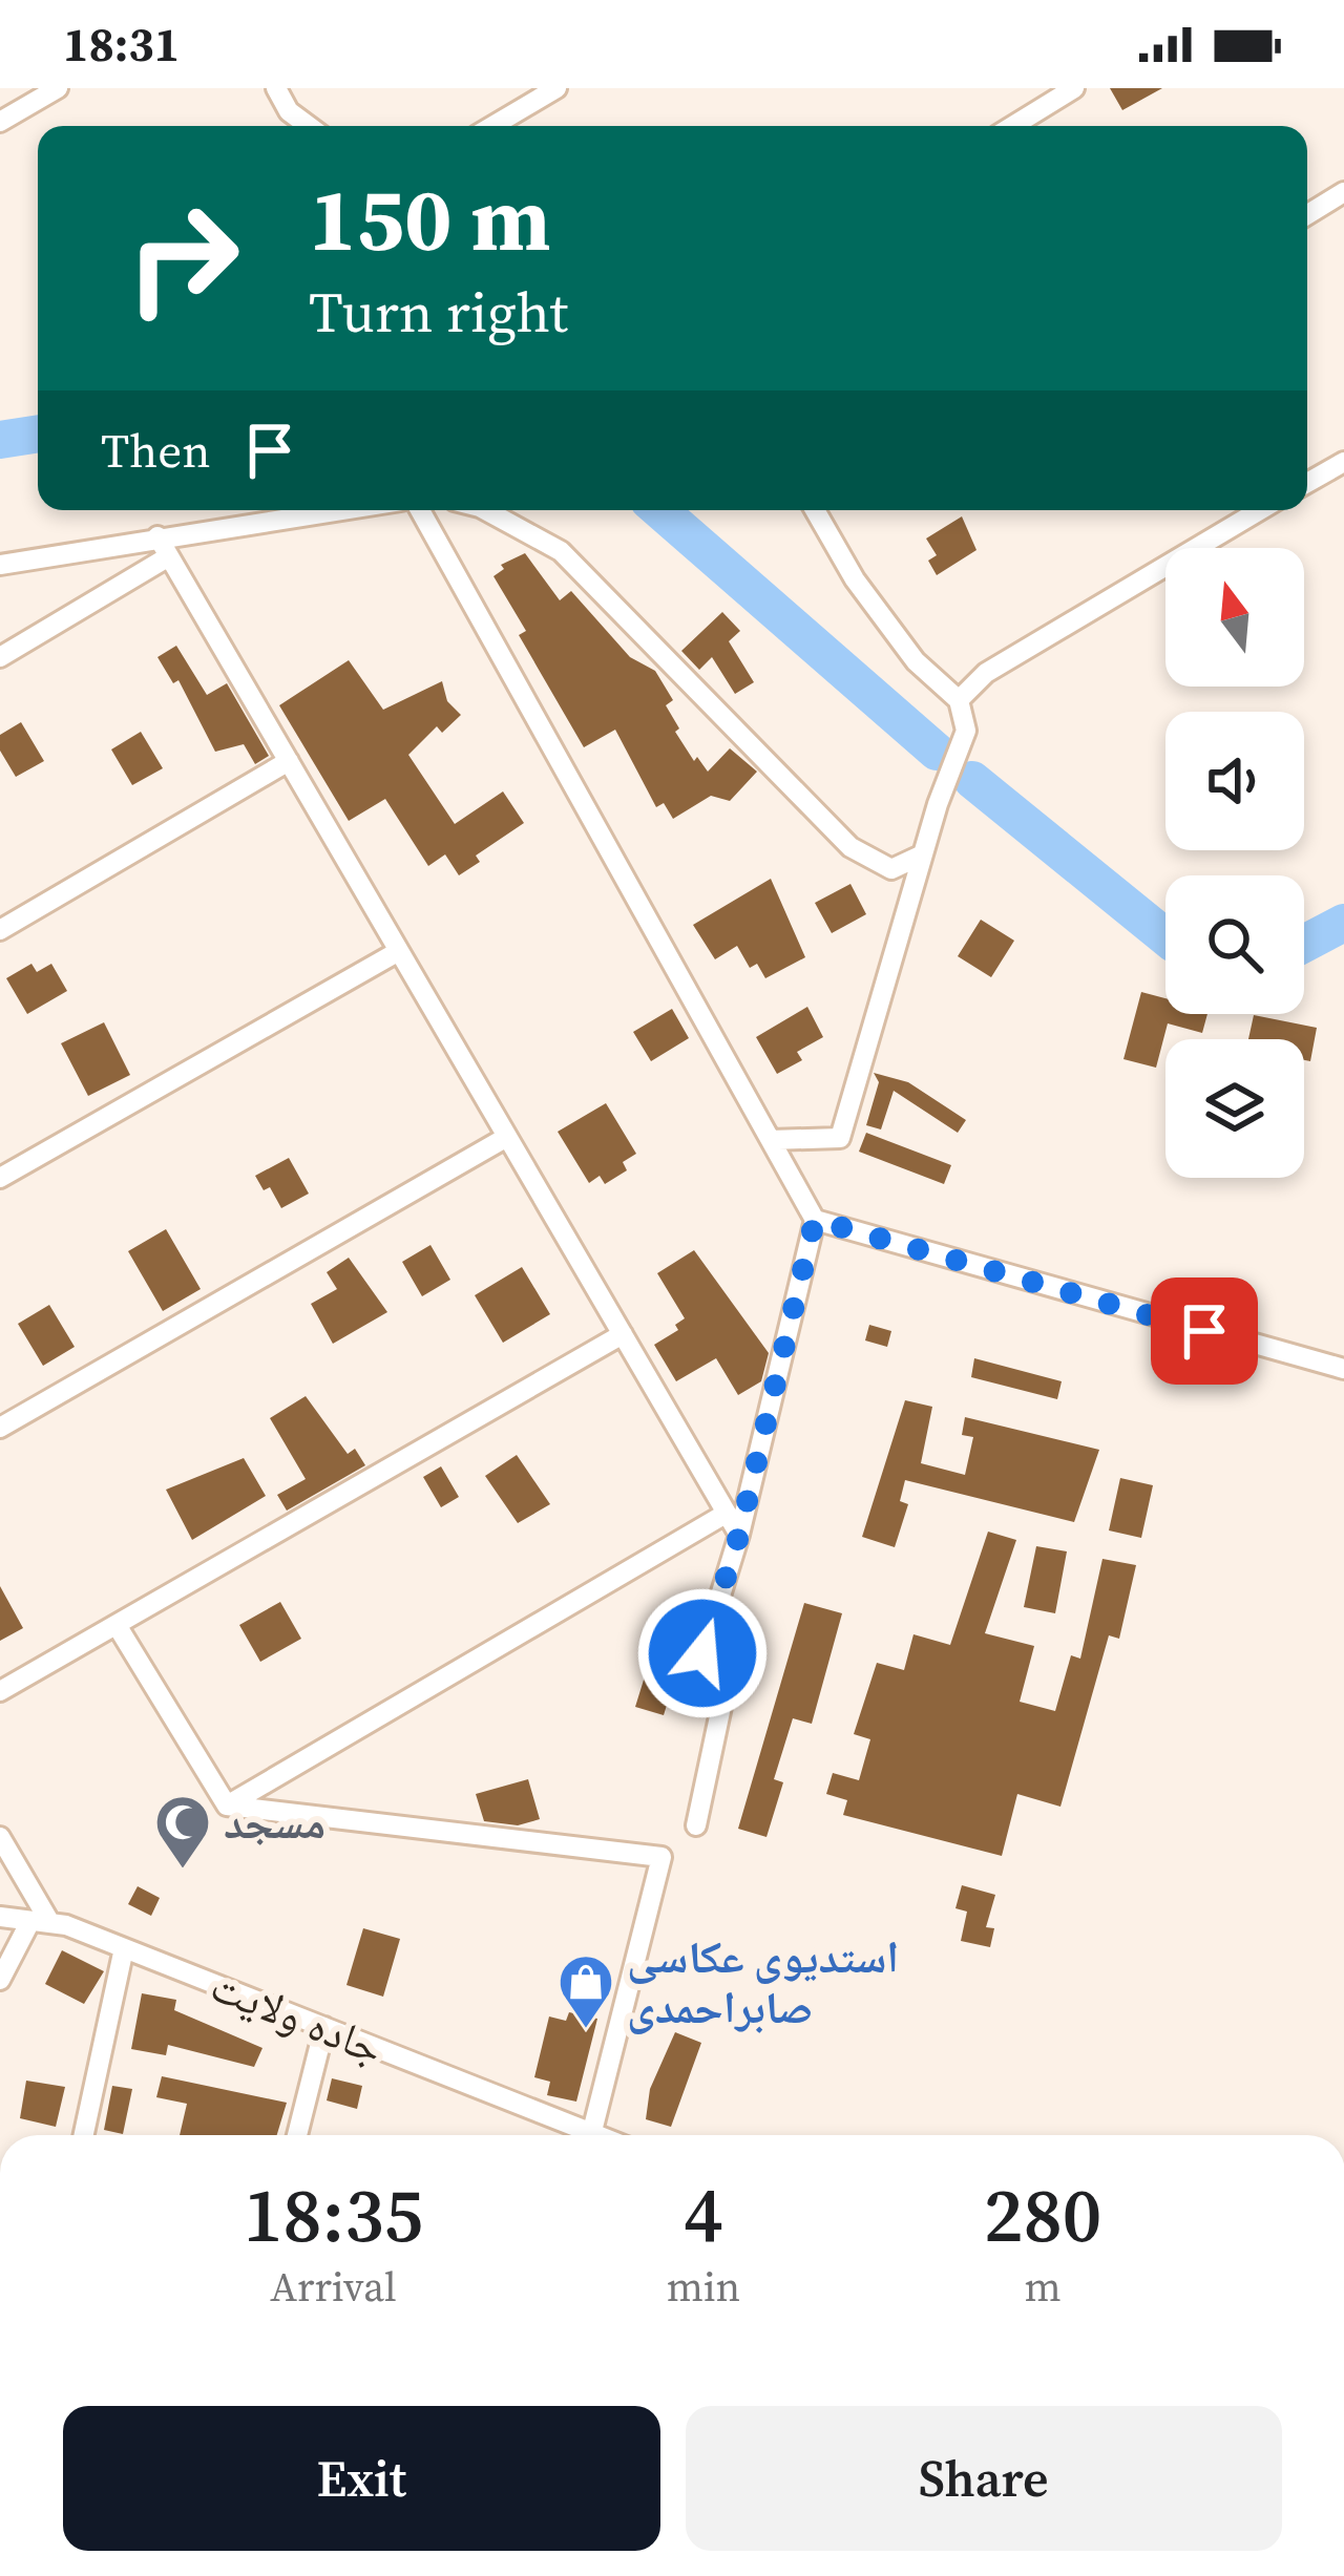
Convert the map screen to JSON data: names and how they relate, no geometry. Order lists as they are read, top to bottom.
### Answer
{
  "streets": {
    "street": ["جاده ولایت"]
  },
  "places": {
    "mosque": ["مسجد"],
    "shop": ["استدیوی عکاسی صابراحمدی"]
  },
  "north": "top",
  "page": {
    "status": "18:31",
    "turn": ["150 m", "Turn right"],
    "then": "Then",
    "eta": [
      "18:35",
      "Arrival",
      "4",
      "min",
      "280",
      "m"
    ],
    "buttons": ["Exit", "Share"]
  }
}
